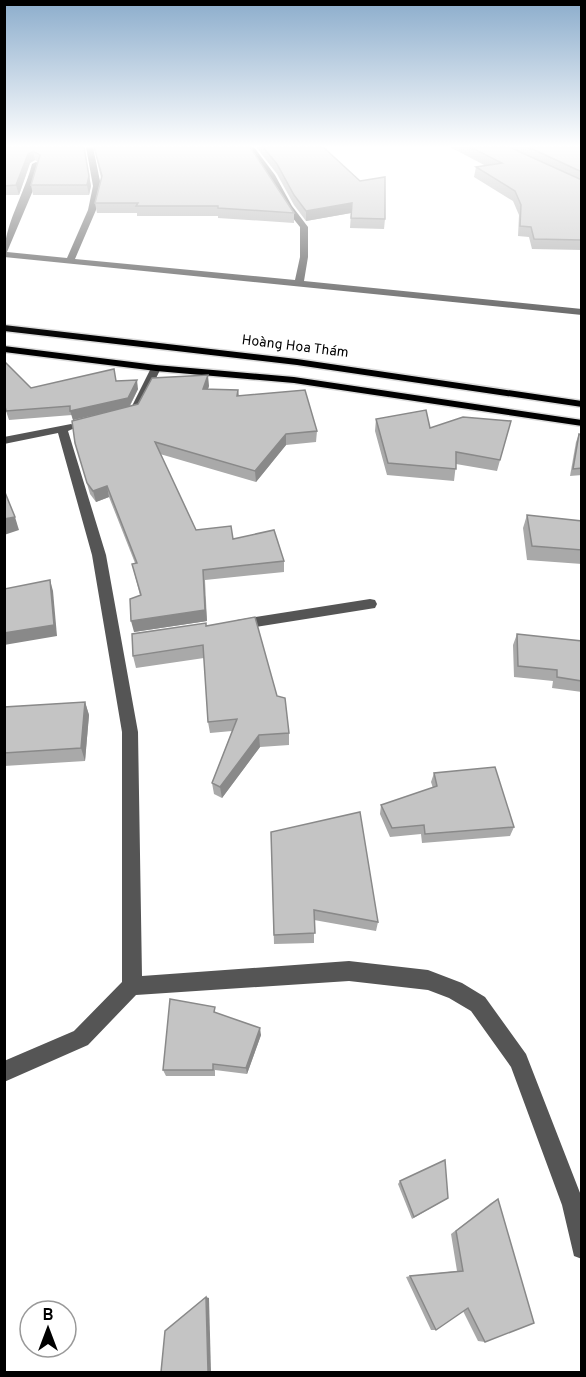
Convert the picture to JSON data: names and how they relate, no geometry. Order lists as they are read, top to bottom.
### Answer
{
  "streets": {
    "main road": ["Hoàng Hoa Thám"]
  },
  "north": "top"
}
